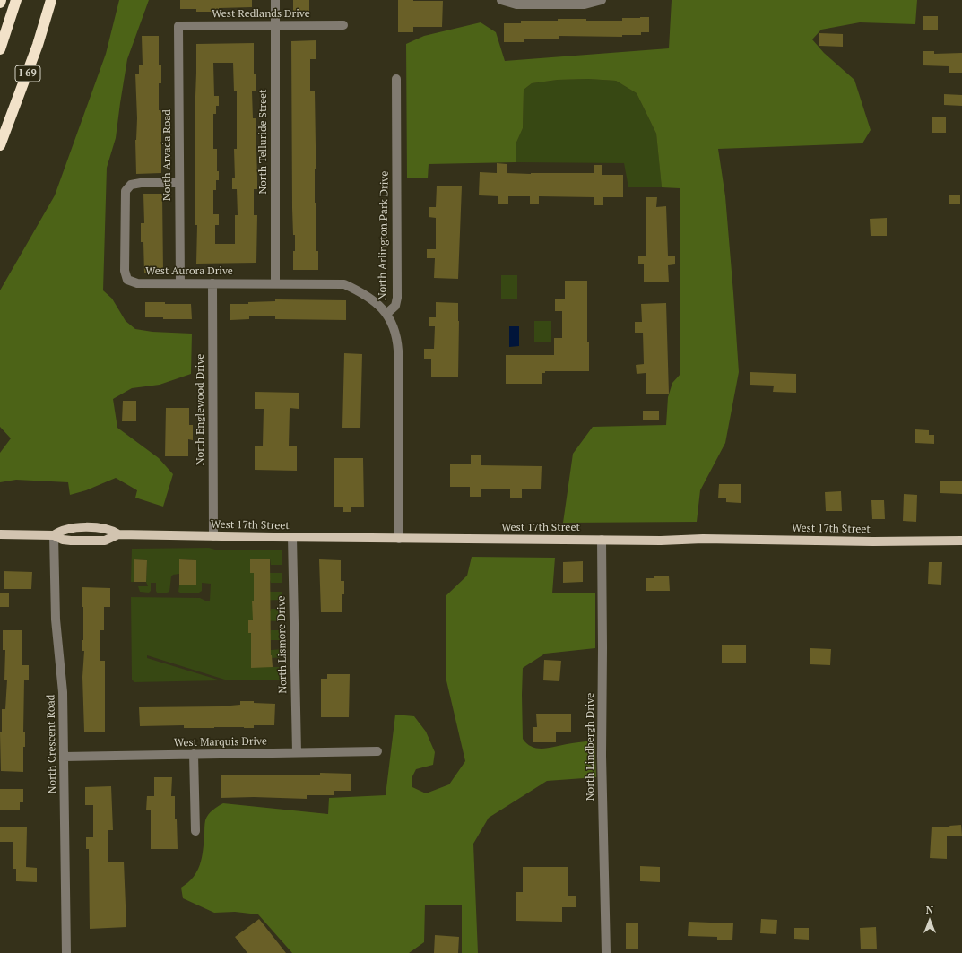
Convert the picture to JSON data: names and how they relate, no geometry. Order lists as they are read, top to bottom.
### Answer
{
  "streets": {
    "highway": ["I 69"],
    "main road": ["West 17th Street"],
    "street": [
      "West Redlands Drive",
      "North Telluride Street",
      "North Arvada Road",
      "North Arlington Park Drive",
      "West Aurora Drive",
      "North Englewood Drive",
      "North Lismore Drive",
      "West Marquis Drive",
      "North Crescent Road",
      "North Lindbergh Drive"
    ]
  },
  "crossings": [
    ["West Redlands Drive", "North Telluride Street"],
    ["West Redlands Drive", "North Arvada Road"],
    ["North Telluride Street", "West Aurora Drive"],
    ["North Arvada Road", "West Aurora Drive"],
    ["North Arlington Park Drive", "West Aurora Drive"],
    ["North Arlington Park Drive", "West 17th Street"],
    ["West Aurora Drive", "North Englewood Drive"],
    ["North Englewood Drive", "West 17th Street"],
    ["West 17th Street", "North Lismore Drive"],
    ["West 17th Street", "North Crescent Road"],
    ["West 17th Street", "North Lindbergh Drive"],
    ["North Lismore Drive", "West Marquis Drive"],
    ["West Marquis Drive", "North Crescent Road"]
  ],
  "north": "top"
}
